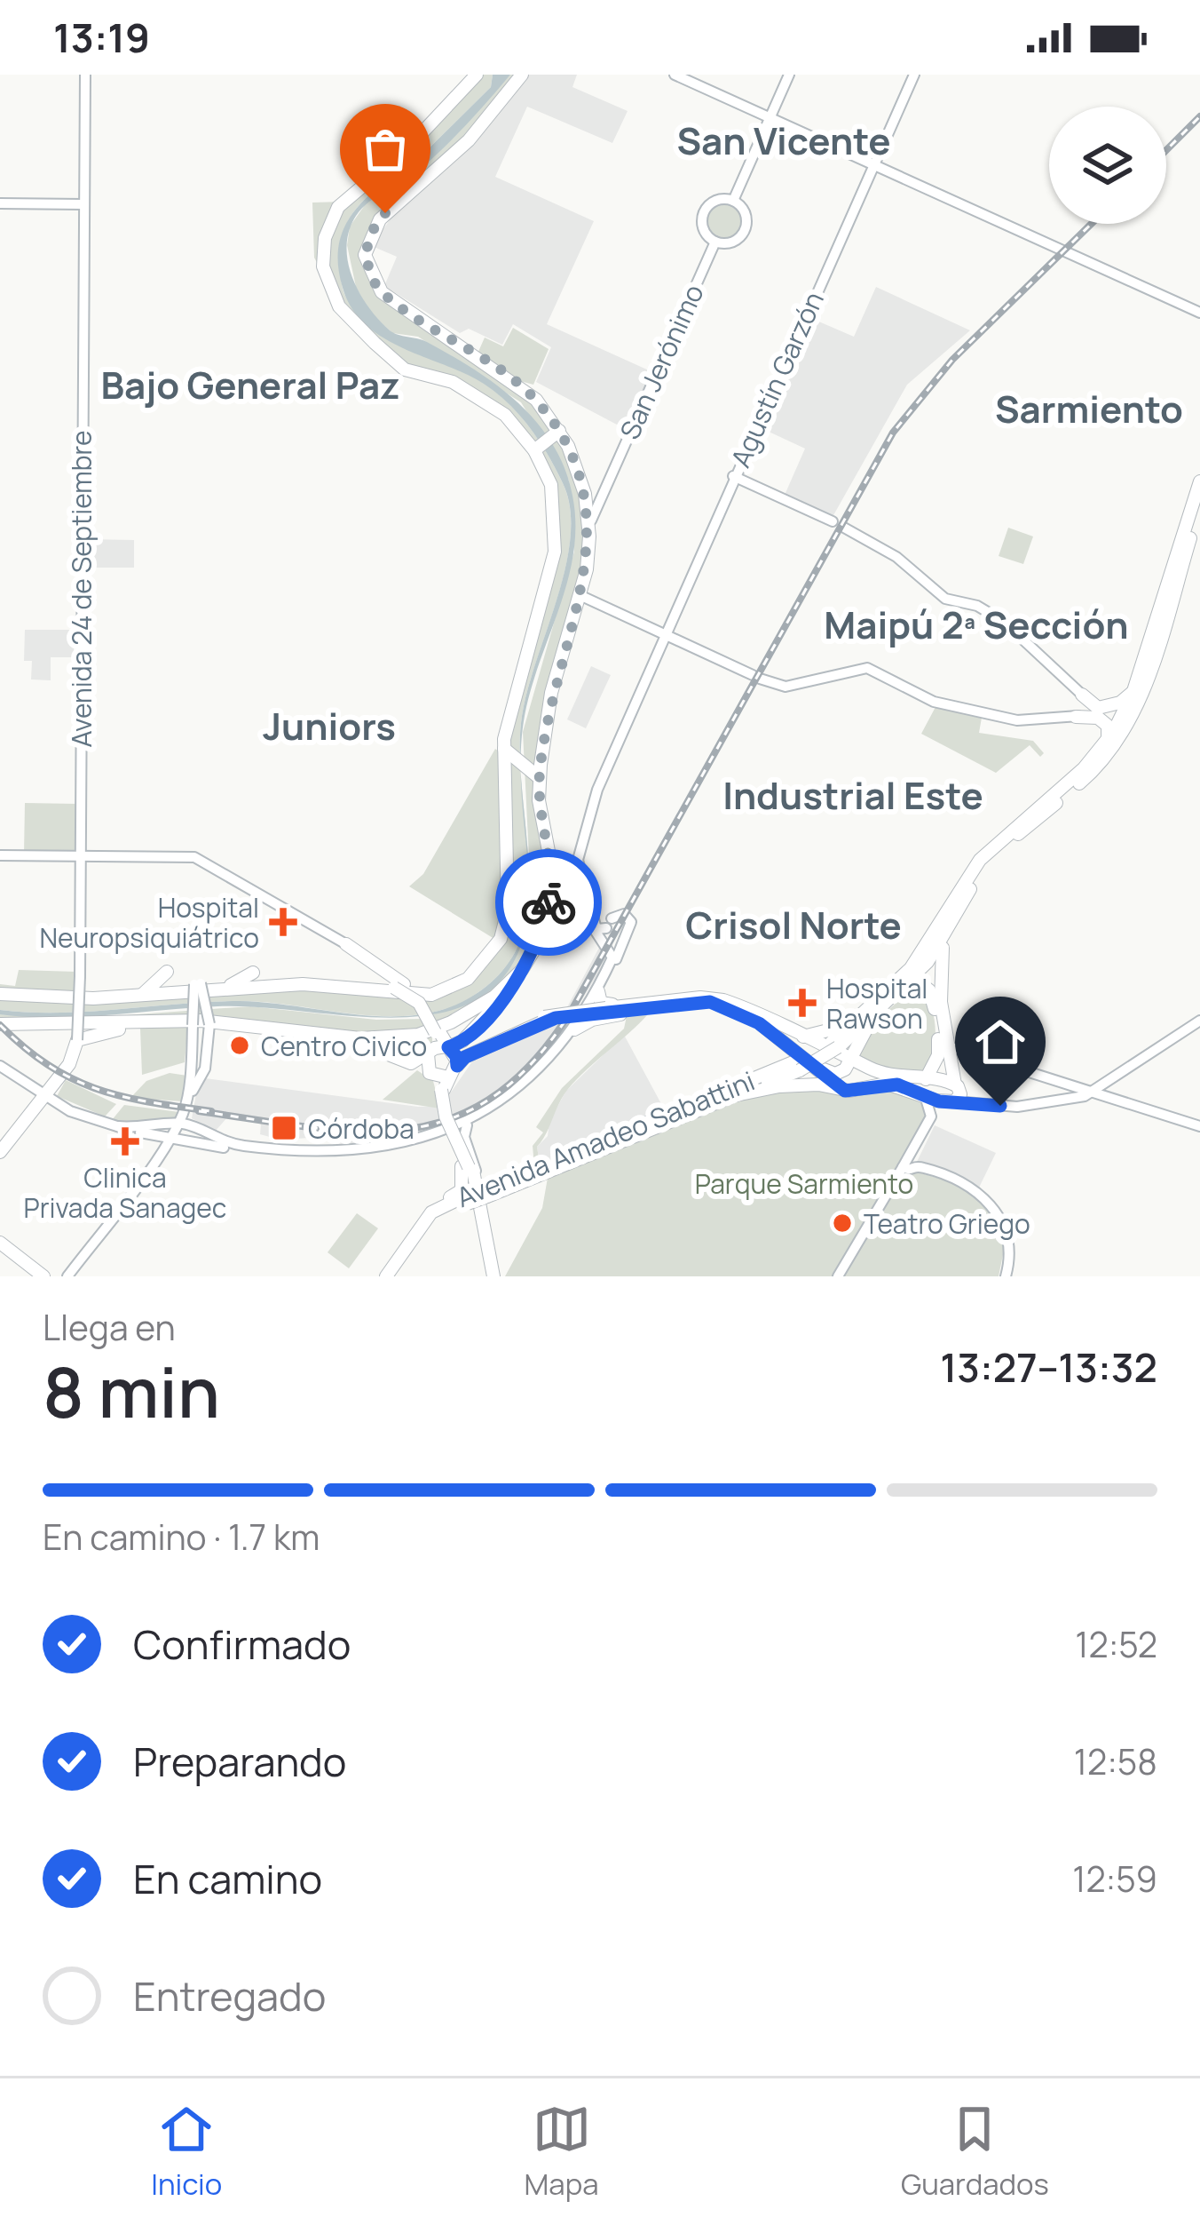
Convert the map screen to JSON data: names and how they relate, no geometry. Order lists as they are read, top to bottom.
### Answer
{
  "streets": {
    "main road": [
      "San Jerónimo",
      "Agustín Garzón",
      "Avenida 24 de Septiembre",
      "Avenida Amadeo Sabattini"
    ]
  },
  "districts": [
    "San Vicente",
    "Bajo General Paz",
    "Sarmiento",
    "Maipú 2ª Sección",
    "Juniors",
    "Industrial Este",
    "Crisol Norte"
  ],
  "parks": ["Parque Sarmiento"],
  "places": {
    "health": ["Hospital Neuropsiquiátrico", "Hospital Rawson", "Clinica Privada Sanagec"],
    "other": ["Centro Civico", "Teatro Griego"],
    "transit": ["Córdoba"]
  },
  "page": {
    "status": "13:19",
    "heading": ["8 min", "Llega en", "13:27–13:32"],
    "bar": "En camino · 1.7 km",
    "list": [
      ["Confirmado", "12:52"],
      ["Preparando", "12:58"],
      ["En camino", "12:59"],
      "Entregado"
    ],
    "tabs": ["Inicio", "Mapa", "Guardados"]
  }
}
